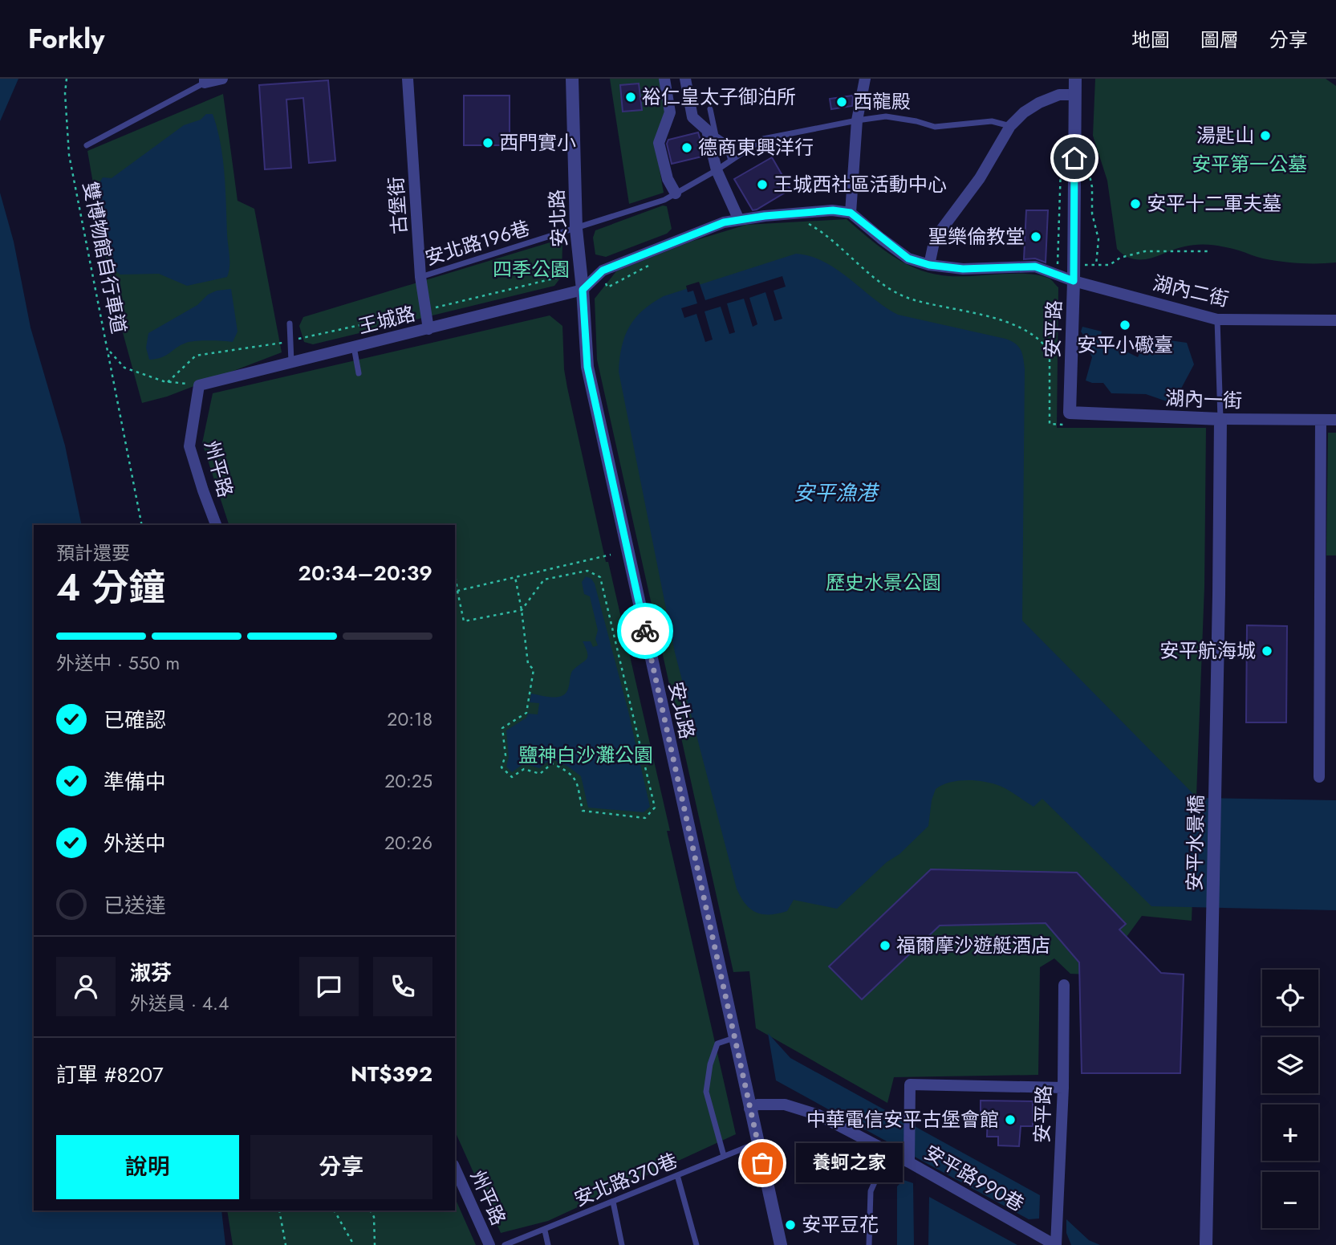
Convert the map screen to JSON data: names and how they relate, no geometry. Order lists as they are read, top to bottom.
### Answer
{
  "streets": {
    "street": [
      "古堡街",
      "安北路",
      "湖內二街",
      "王城路",
      "安平路",
      "湖內一街",
      "州平路",
      "安平水景橋",
      "安平路990巷"
    ],
    "lane": ["安北路196巷", "安北路370巷"],
    "path": ["雙博物館自行車道"]
  },
  "crossings": [
    ["古堡街", "安北路196巷"],
    ["古堡街", "王城路"],
    ["安北路", "安北路196巷"],
    ["安北路", "王城路"],
    ["安北路", "安平路990巷"],
    ["安北路", "安北路370巷"],
    ["雙博物館自行車道", "王城路"],
    ["雙博物館自行車道", "州平路"],
    ["湖內二街", "安平路"],
    ["王城路", "州平路"],
    ["安平路", "湖內一街"],
    ["安平路", "安平路990巷"],
    ["湖內一街", "安平水景橋"]
  ],
  "water": ["安平漁港"],
  "parks": [
    "安平第一公墓",
    "四季公園",
    "歷史水景公園",
    "鹽神白沙灘公園"
  ],
  "places": [
    "裕仁皇太子御泊所",
    "西㡣殿",
    "湯匙山",
    "西門實小",
    "德商東興洋行",
    "王城西社區活動中心",
    "安平十二軍夫墓",
    "聖樂倫教堂",
    "安平小礮臺",
    "安平航海城",
    "福爾摩沙遊艇酒店",
    "中華電信安平古堡會館",
    "養蚵之家",
    "安平豆花"
  ],
  "page": {
    "header": "Forkly",
    "nav": ["地圖", "圖層", "分享"],
    "heading": ["4 分鐘", "預計還要", "20:34–20:39"],
    "panel": [
      "淑芬",
      "外送員 · 4.4",
      "訂單 #8207",
      "NT$392"
    ],
    "bar": "外送中 · 550 m",
    "list": [
      ["已確認", "20:18"],
      ["準備中", "20:25"],
      ["外送中", "20:26"],
      "已送達"
    ],
    "map_buttons": ["+", "−"],
    "buttons": ["說明", "分享"],
    "bubble": "養蚵之家"
  }
}
